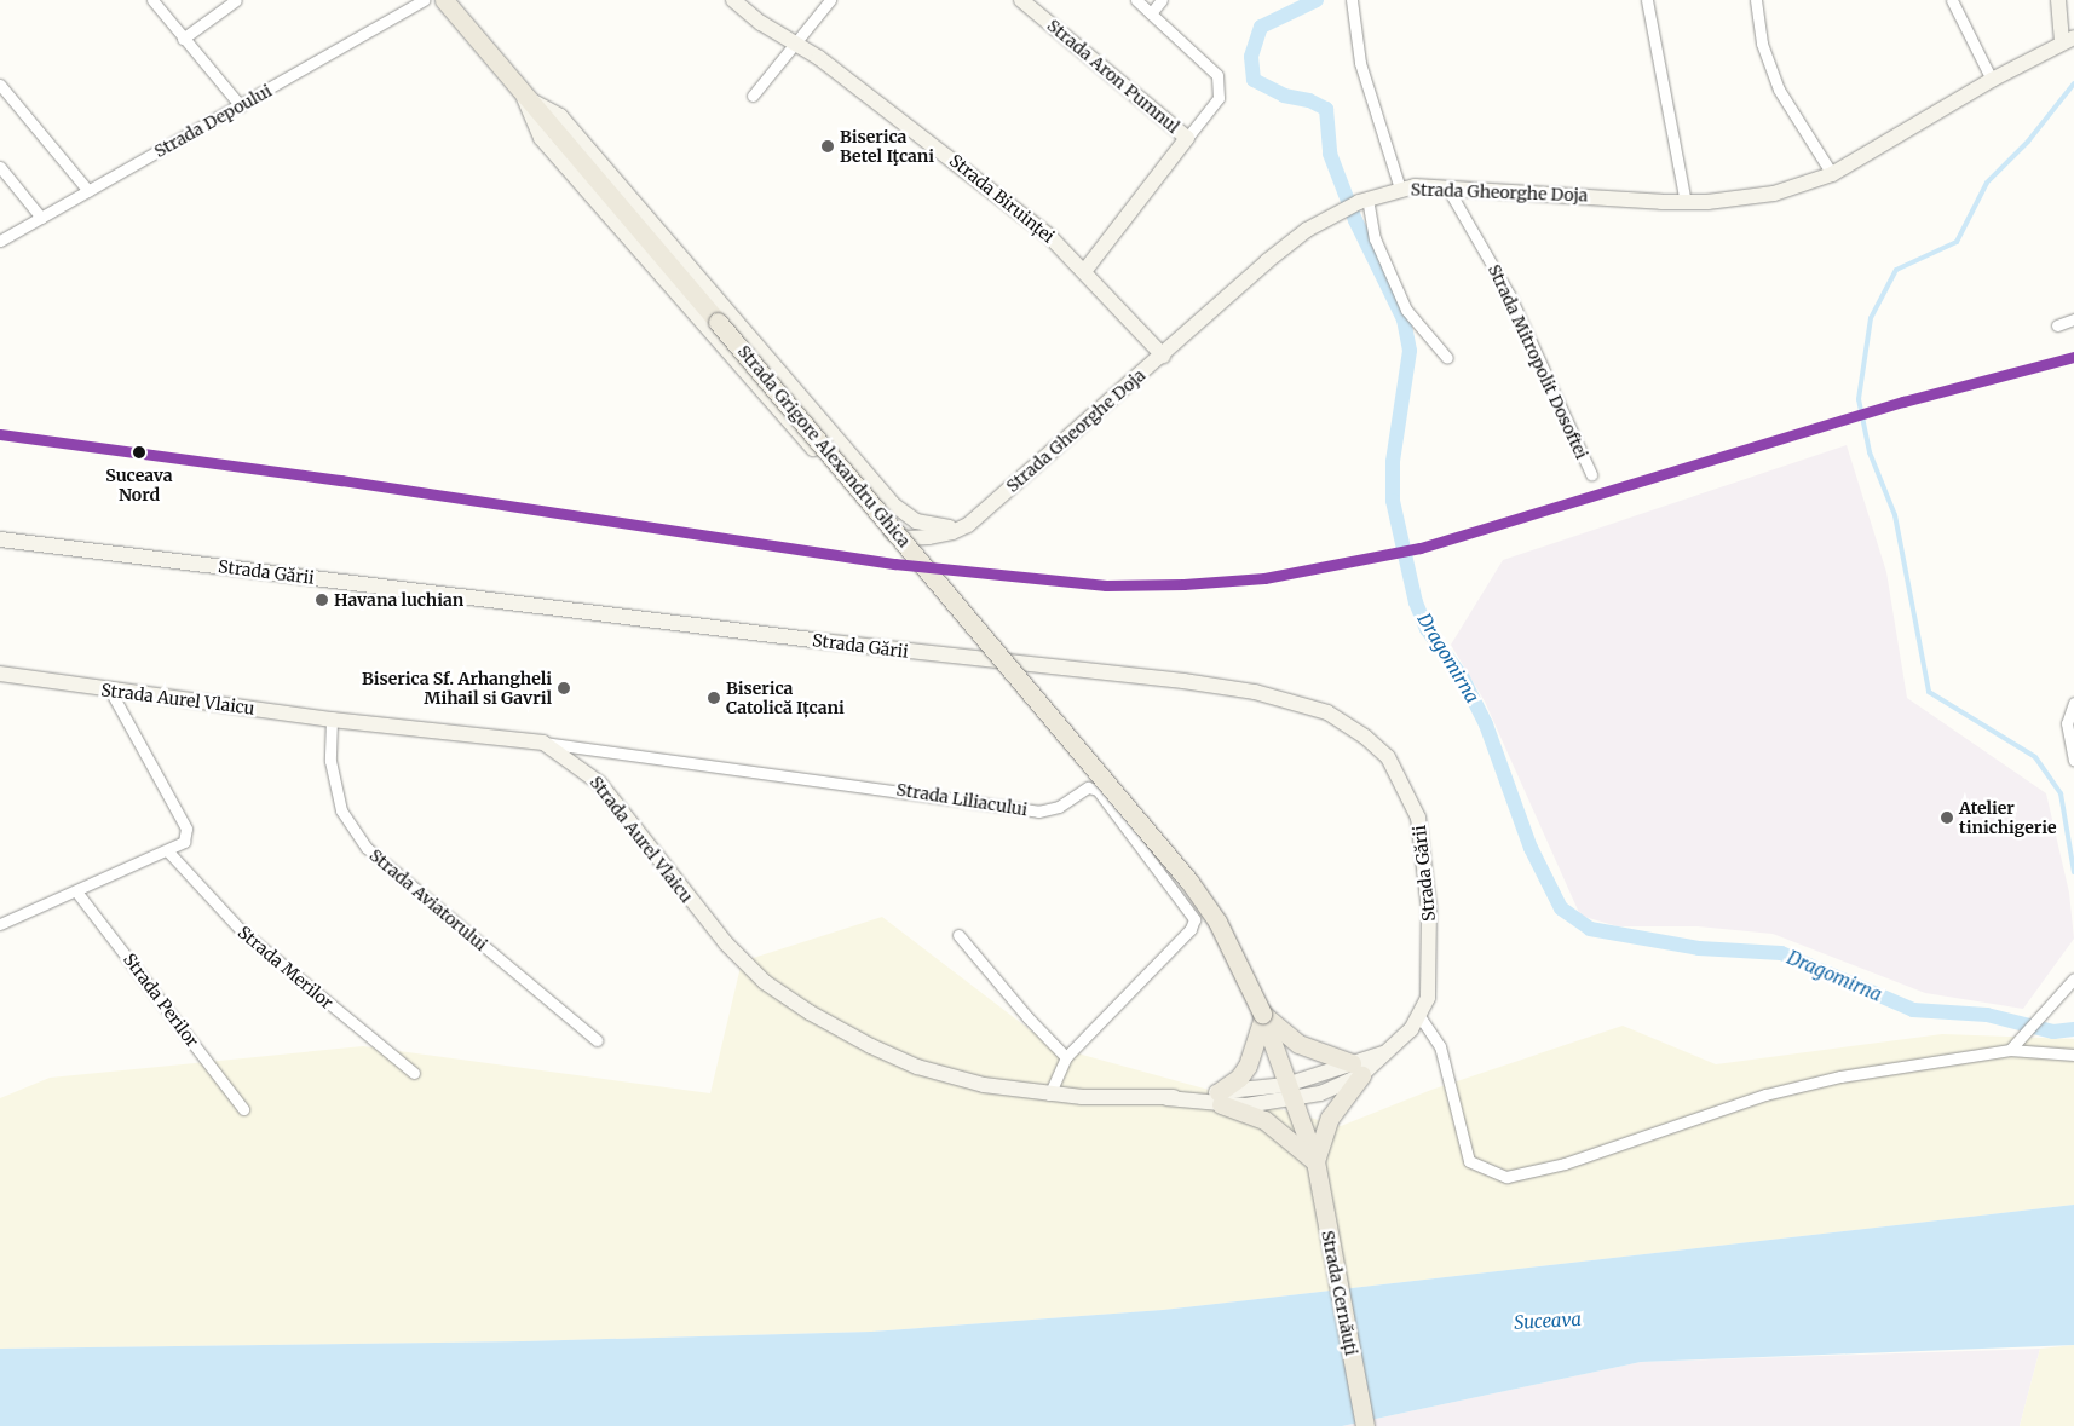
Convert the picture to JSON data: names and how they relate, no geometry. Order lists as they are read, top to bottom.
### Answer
{
  "streets": {
    "main road": ["Strada Grigore Alexandru Ghica", "Strada Cernăuți"],
    "street": [
      "Strada Aron Pumnul",
      "Strada Depoului",
      "Strada Gheorghe Doja",
      "Strada Biruinței",
      "Strada Mitropolit Dosoftei",
      "Strada Gării",
      "Strada Aurel Vlaicu",
      "Strada Liliacului",
      "Strada Aviatorului",
      "Strada Merilor",
      "Strada Perilor"
    ]
  },
  "crossings": [
    ["Strada Aron Pumnul", "Strada Biruinței"],
    ["Strada Gheorghe Doja", "Strada Biruinței"],
    ["Strada Gheorghe Doja", "Strada Mitropolit Dosoftei"],
    ["Strada Gheorghe Doja", "Strada Grigore Alexandru Ghica"],
    ["Strada Grigore Alexandru Ghica", "Strada Gării"],
    ["Strada Grigore Alexandru Ghica", "Strada Aurel Vlaicu"],
    ["Strada Grigore Alexandru Ghica", "Strada Cernăuți"],
    ["Strada Gării", "Strada Aurel Vlaicu"],
    ["Strada Aurel Vlaicu", "Strada Liliacului"],
    ["Strada Aurel Vlaicu", "Strada Aviatorului"]
  ],
  "water": ["Dragomirna", "Suceava"],
  "places": [
    "Biserica Betel Iţcani",
    "Suceava Nord",
    "Havana luchian",
    "Biserica Sf. Arhangheli Mihail si Gavril",
    "Biserica Catolică Ițcani",
    "Atelier tinichigerie"
  ]
}
